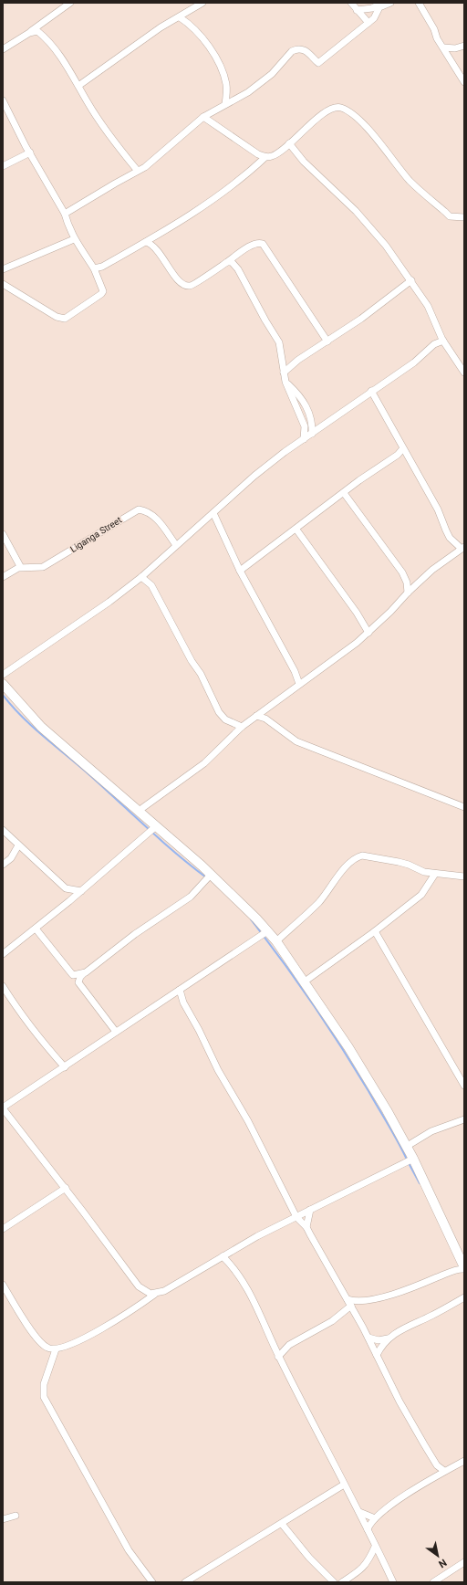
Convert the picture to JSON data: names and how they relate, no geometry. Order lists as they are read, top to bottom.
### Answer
{
  "streets": {
    "street": ["Liganga Street"]
  },
  "north": "bottom right"
}
